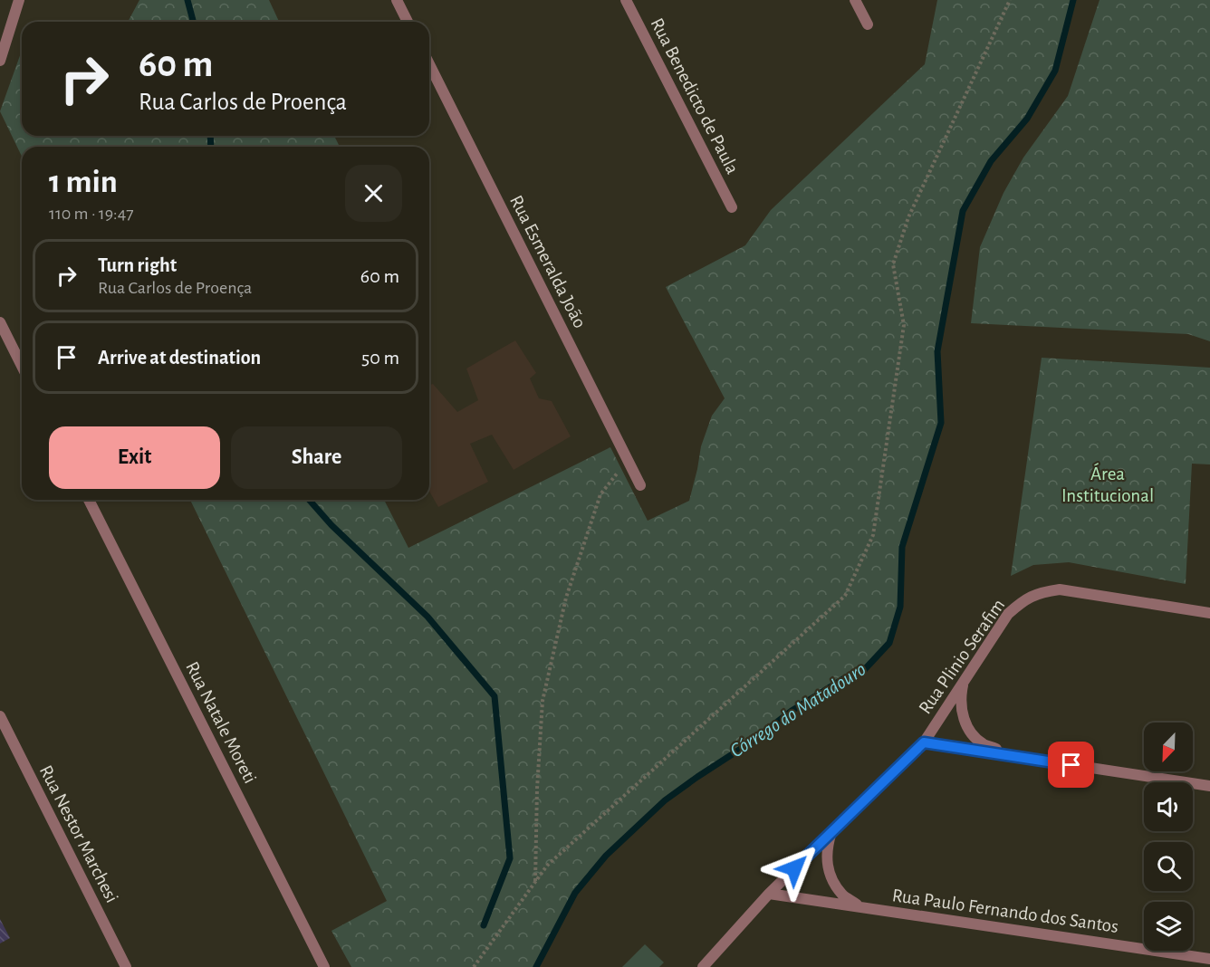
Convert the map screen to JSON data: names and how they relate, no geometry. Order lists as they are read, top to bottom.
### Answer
{
  "streets": {
    "street": [
      "Rua Benedicto de Paula",
      "Rua Esmeralda João",
      "Rua Plinio Serafim",
      "Rua Natale Moreti",
      "Rua Nestor Marchesi",
      "Rua Paulo Fernando dos Santos"
    ]
  },
  "crossings": [
    ["Rua Plinio Serafim", "Rua Paulo Fernando dos Santos"]
  ],
  "water": ["Córrego do Matadouro"],
  "parks": ["Área Institucional"],
  "north": "bottom left",
  "page": {
    "turn": ["60 m", "Rua Carlos de Proença"],
    "heading": ["1 min", "110 m · 19:47"],
    "list": [
      {
        "name": "Turn right",
        "note": "Rua Carlos de Proença",
        "value": "60 m"
      },
      {
        "name": "Arrive at destination",
        "value": "50 m"
      }
    ],
    "buttons": ["Exit", "Share"]
  }
}
